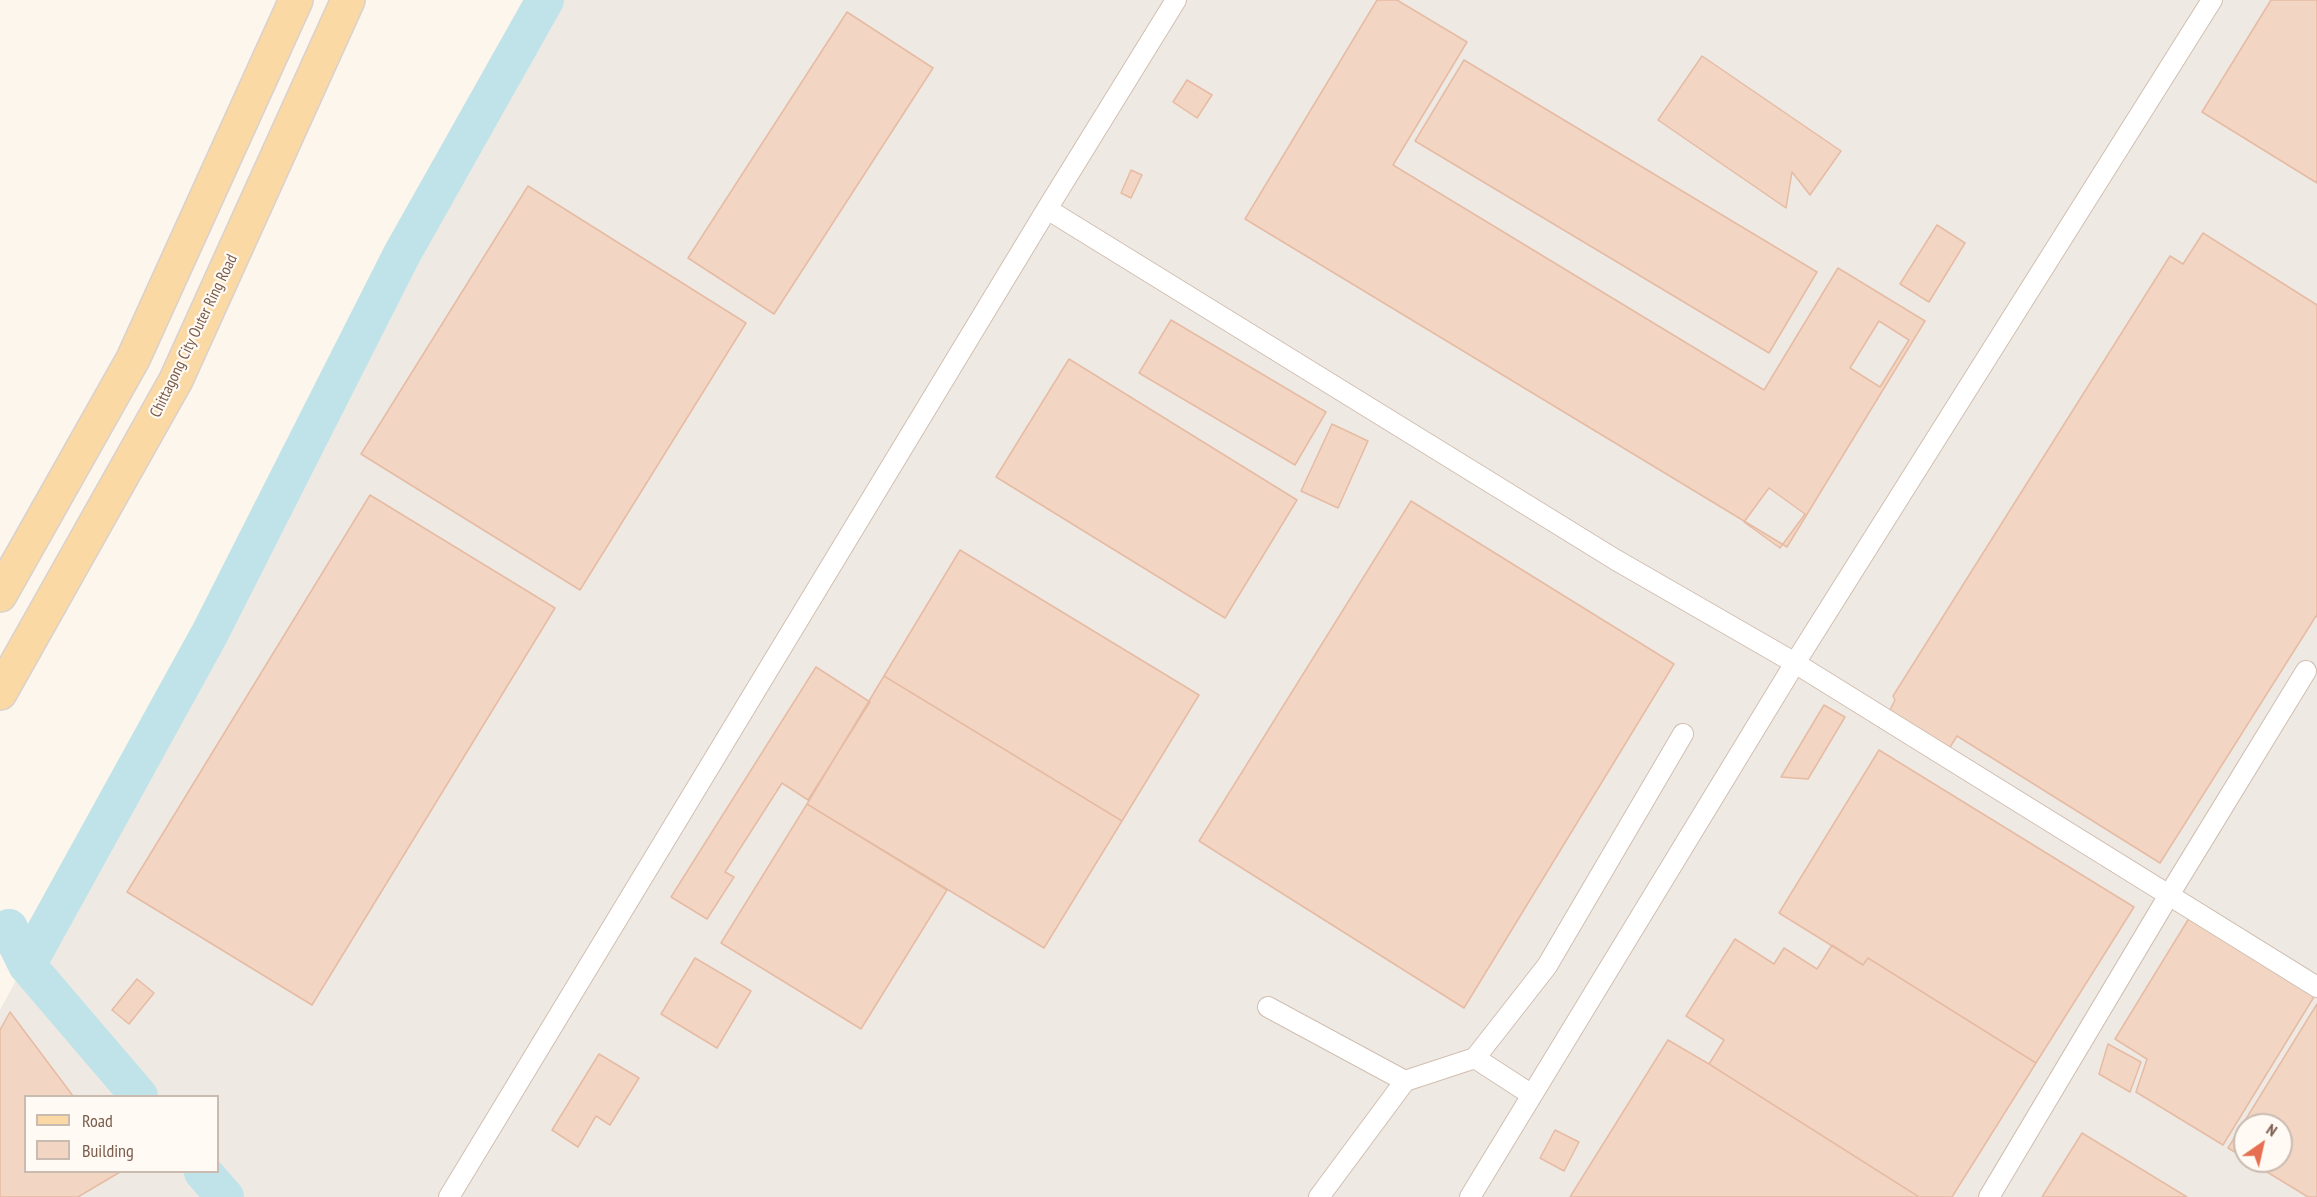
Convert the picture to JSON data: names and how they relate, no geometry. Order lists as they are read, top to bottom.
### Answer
{
  "streets": {
    "main road": ["Chittagong City Outer Ring Road"]
  },
  "legend": ["Road", "Building"],
  "north": "top right"
}
